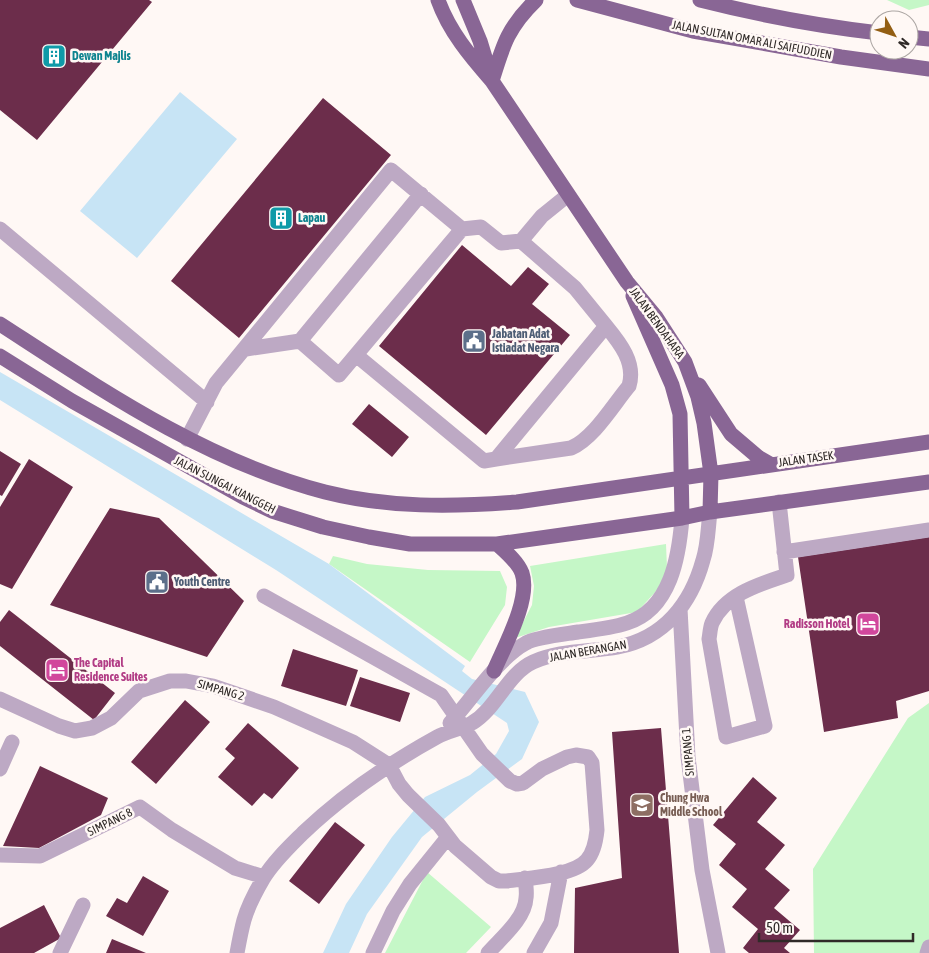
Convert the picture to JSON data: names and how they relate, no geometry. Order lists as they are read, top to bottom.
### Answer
{
  "streets": {
    "main road": [
      "JALAN SULTAN OMAR ALI SAIFUDDIEN",
      "JALAN BENDAHARA",
      "JALAN TASEK",
      "JALAN SUNGAI KIANGGEH"
    ],
    "street": [
      "JALAN BERANGAN",
      "SIMPANG 2",
      "SIMPANG 1",
      "SIMPANG 8"
    ]
  },
  "crossings": [
    ["JALAN BENDAHARA", "JALAN TASEK"],
    ["JALAN BENDAHARA", "JALAN SUNGAI KIANGGEH"],
    ["JALAN BENDAHARA", "JALAN BERANGAN"],
    ["JALAN TASEK", "JALAN SUNGAI KIANGGEH"],
    ["JALAN SUNGAI KIANGGEH", "JALAN BERANGAN"],
    ["JALAN BERANGAN", "SIMPANG 2"],
    ["JALAN BERANGAN", "SIMPANG 1"],
    ["JALAN BERANGAN", "SIMPANG 8"]
  ],
  "places": {
    "building": ["Dewan Majlis", "Lapau"],
    "public building": ["Jabatan Adat Istiadat Negara", "Youth Centre"],
    "hotel": ["Radisson Hotel", "The Capital Residence Suites"],
    "school or university": ["Chung Hwa Middle School"]
  },
  "scale_bar": "50 m",
  "north": "bottom right"
}
